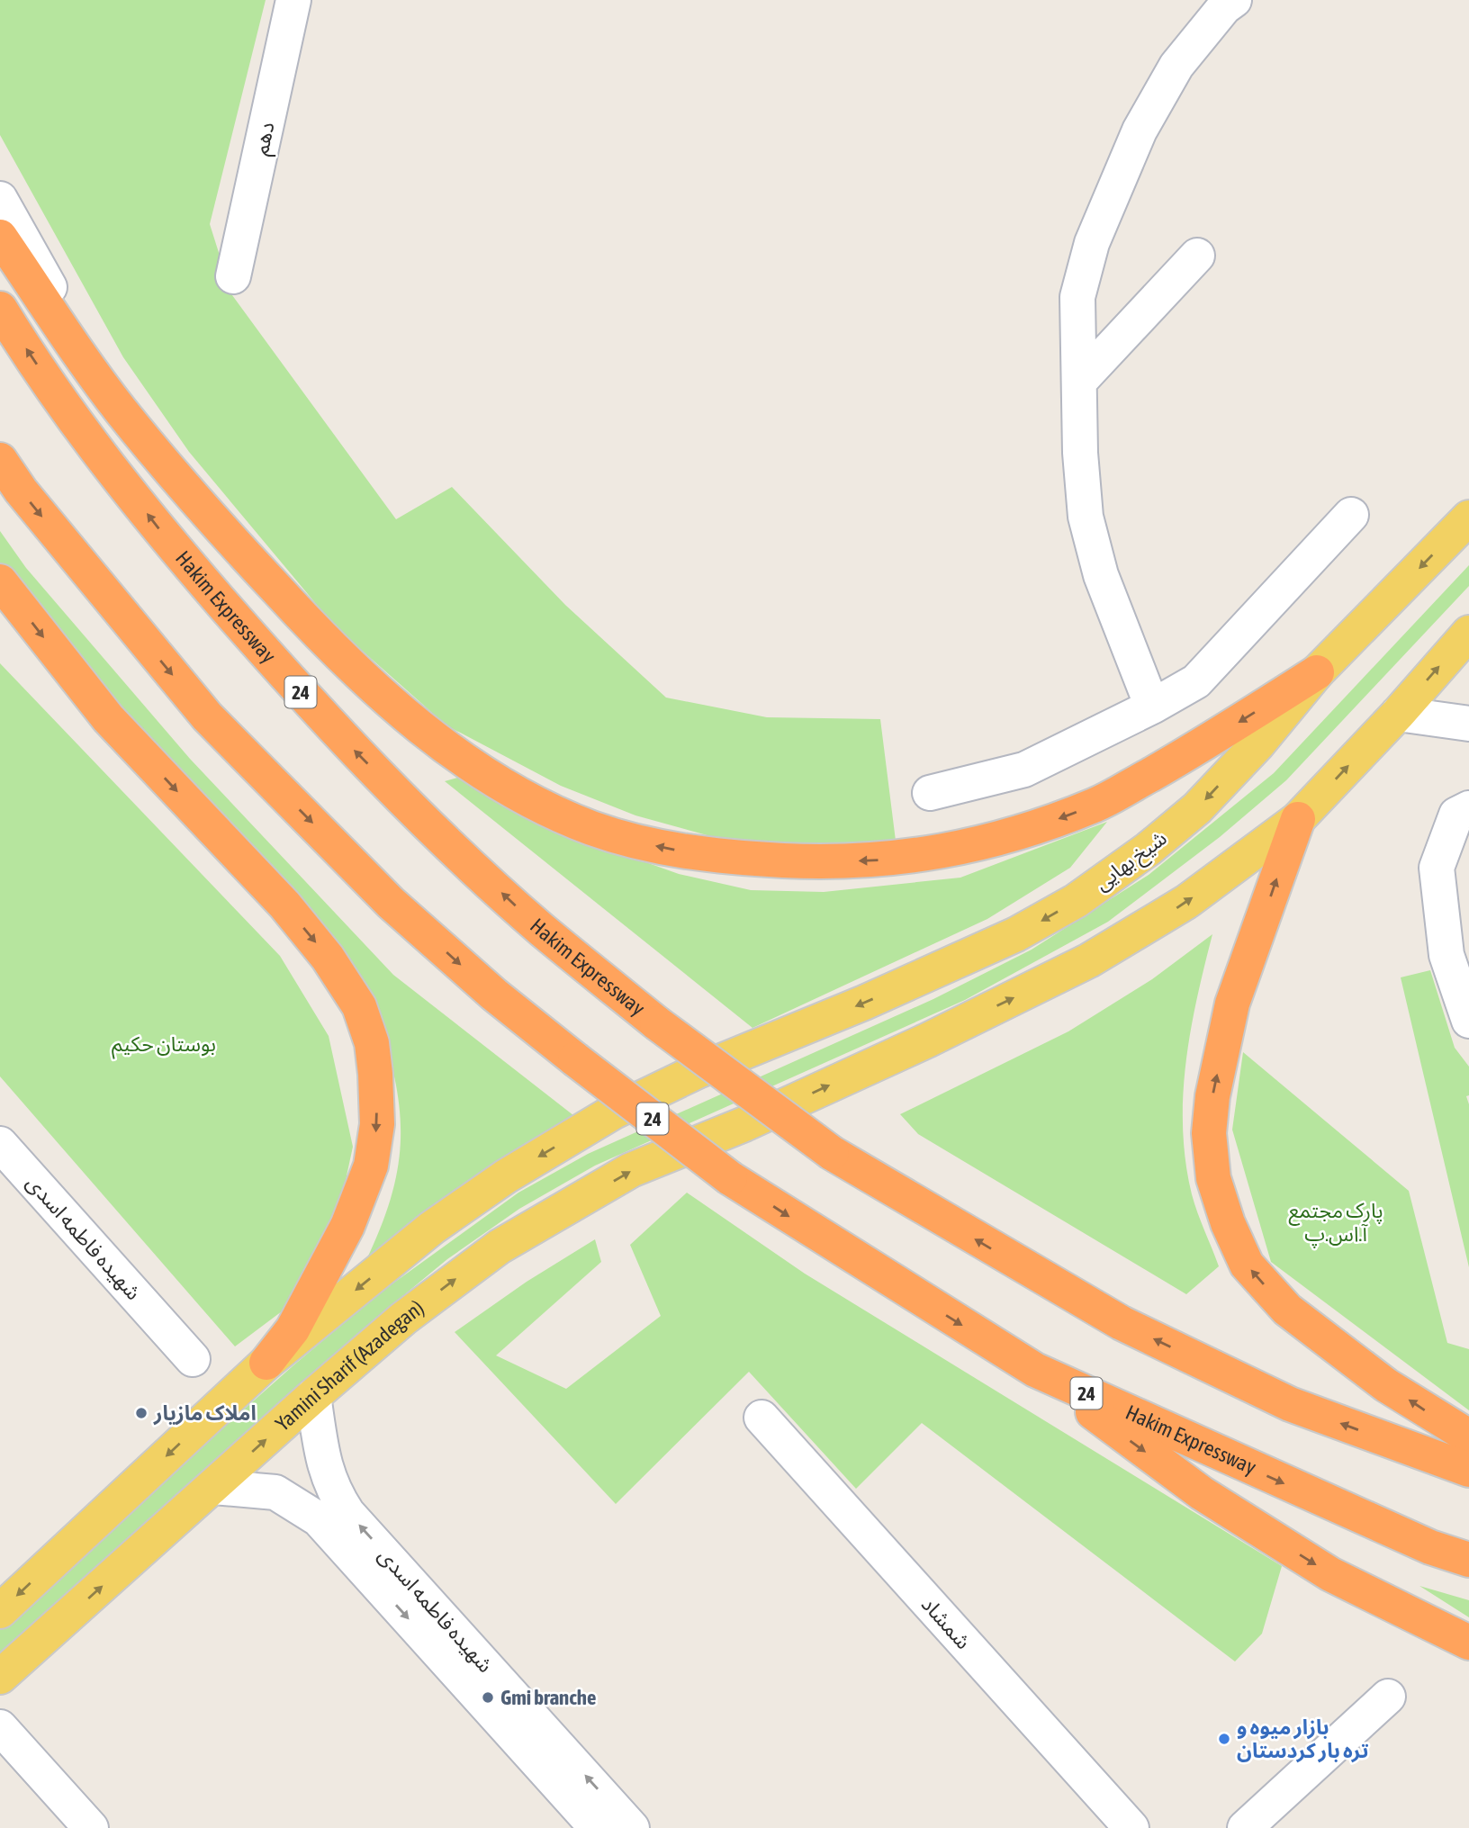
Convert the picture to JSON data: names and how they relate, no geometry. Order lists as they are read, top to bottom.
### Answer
{
  "streets": {
    "highway": ["Hakim Expressway", "24"],
    "main road": ["شیخ بهایی", "Yamini Sharif (Azadegan)"],
    "street": ["دهم", "شهیده فاطمه اسدی", "شمشاد"]
  },
  "crossings": [
    ["شهیده فاطمه اسدی", "Yamini Sharif (Azadegan)"]
  ],
  "one_way": ["شیخ بهایی", "Yamini Sharif (Azadegan)"],
  "parks": ["بوستان حکیم", "پارک مجتمع آ.اس.پ"],
  "places": ["املاک مازیار", "Gmi branche", "بازار میوه و تره بار کردستان"]
}
